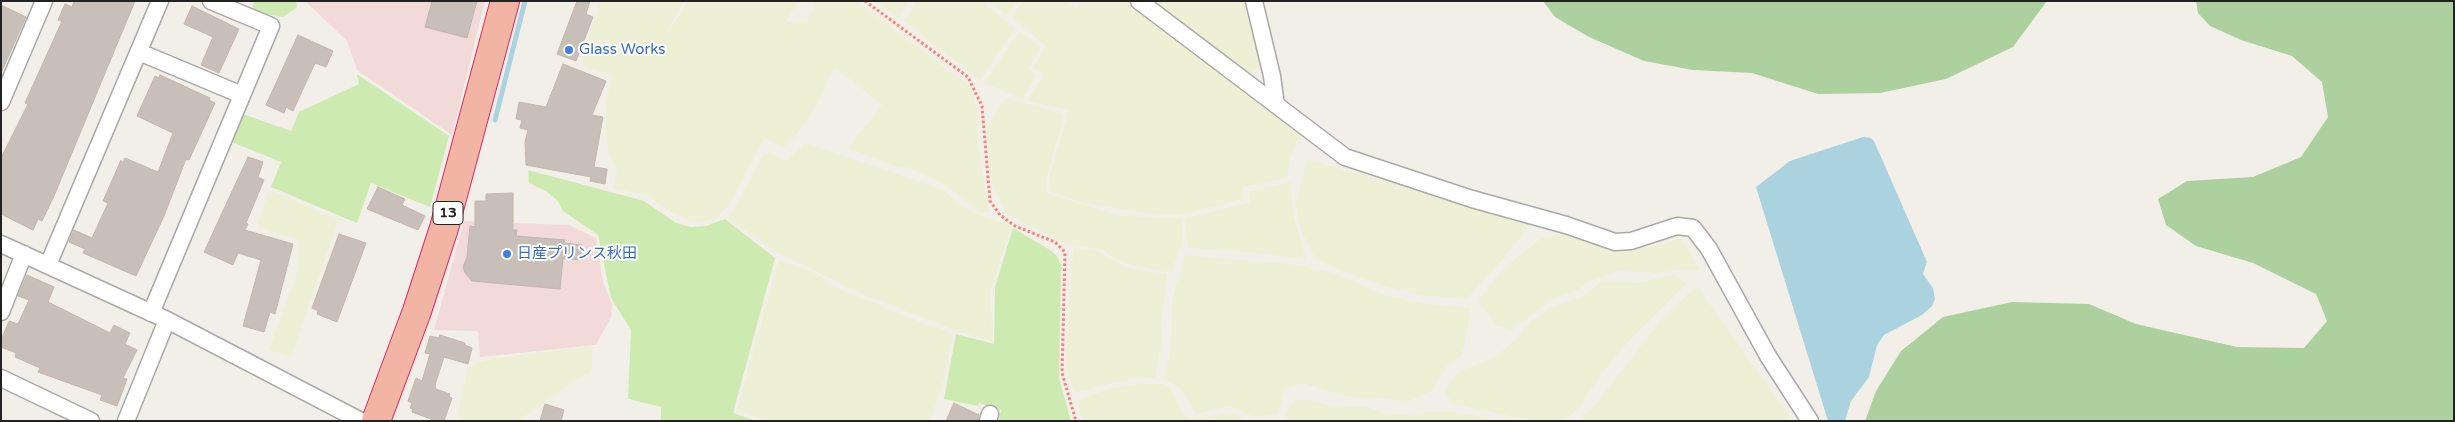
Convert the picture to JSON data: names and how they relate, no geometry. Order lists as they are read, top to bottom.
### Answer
{
  "streets": {
    "highway": ["13"]
  },
  "places": ["Glass Works", "日産プリンス秋田"]
}
